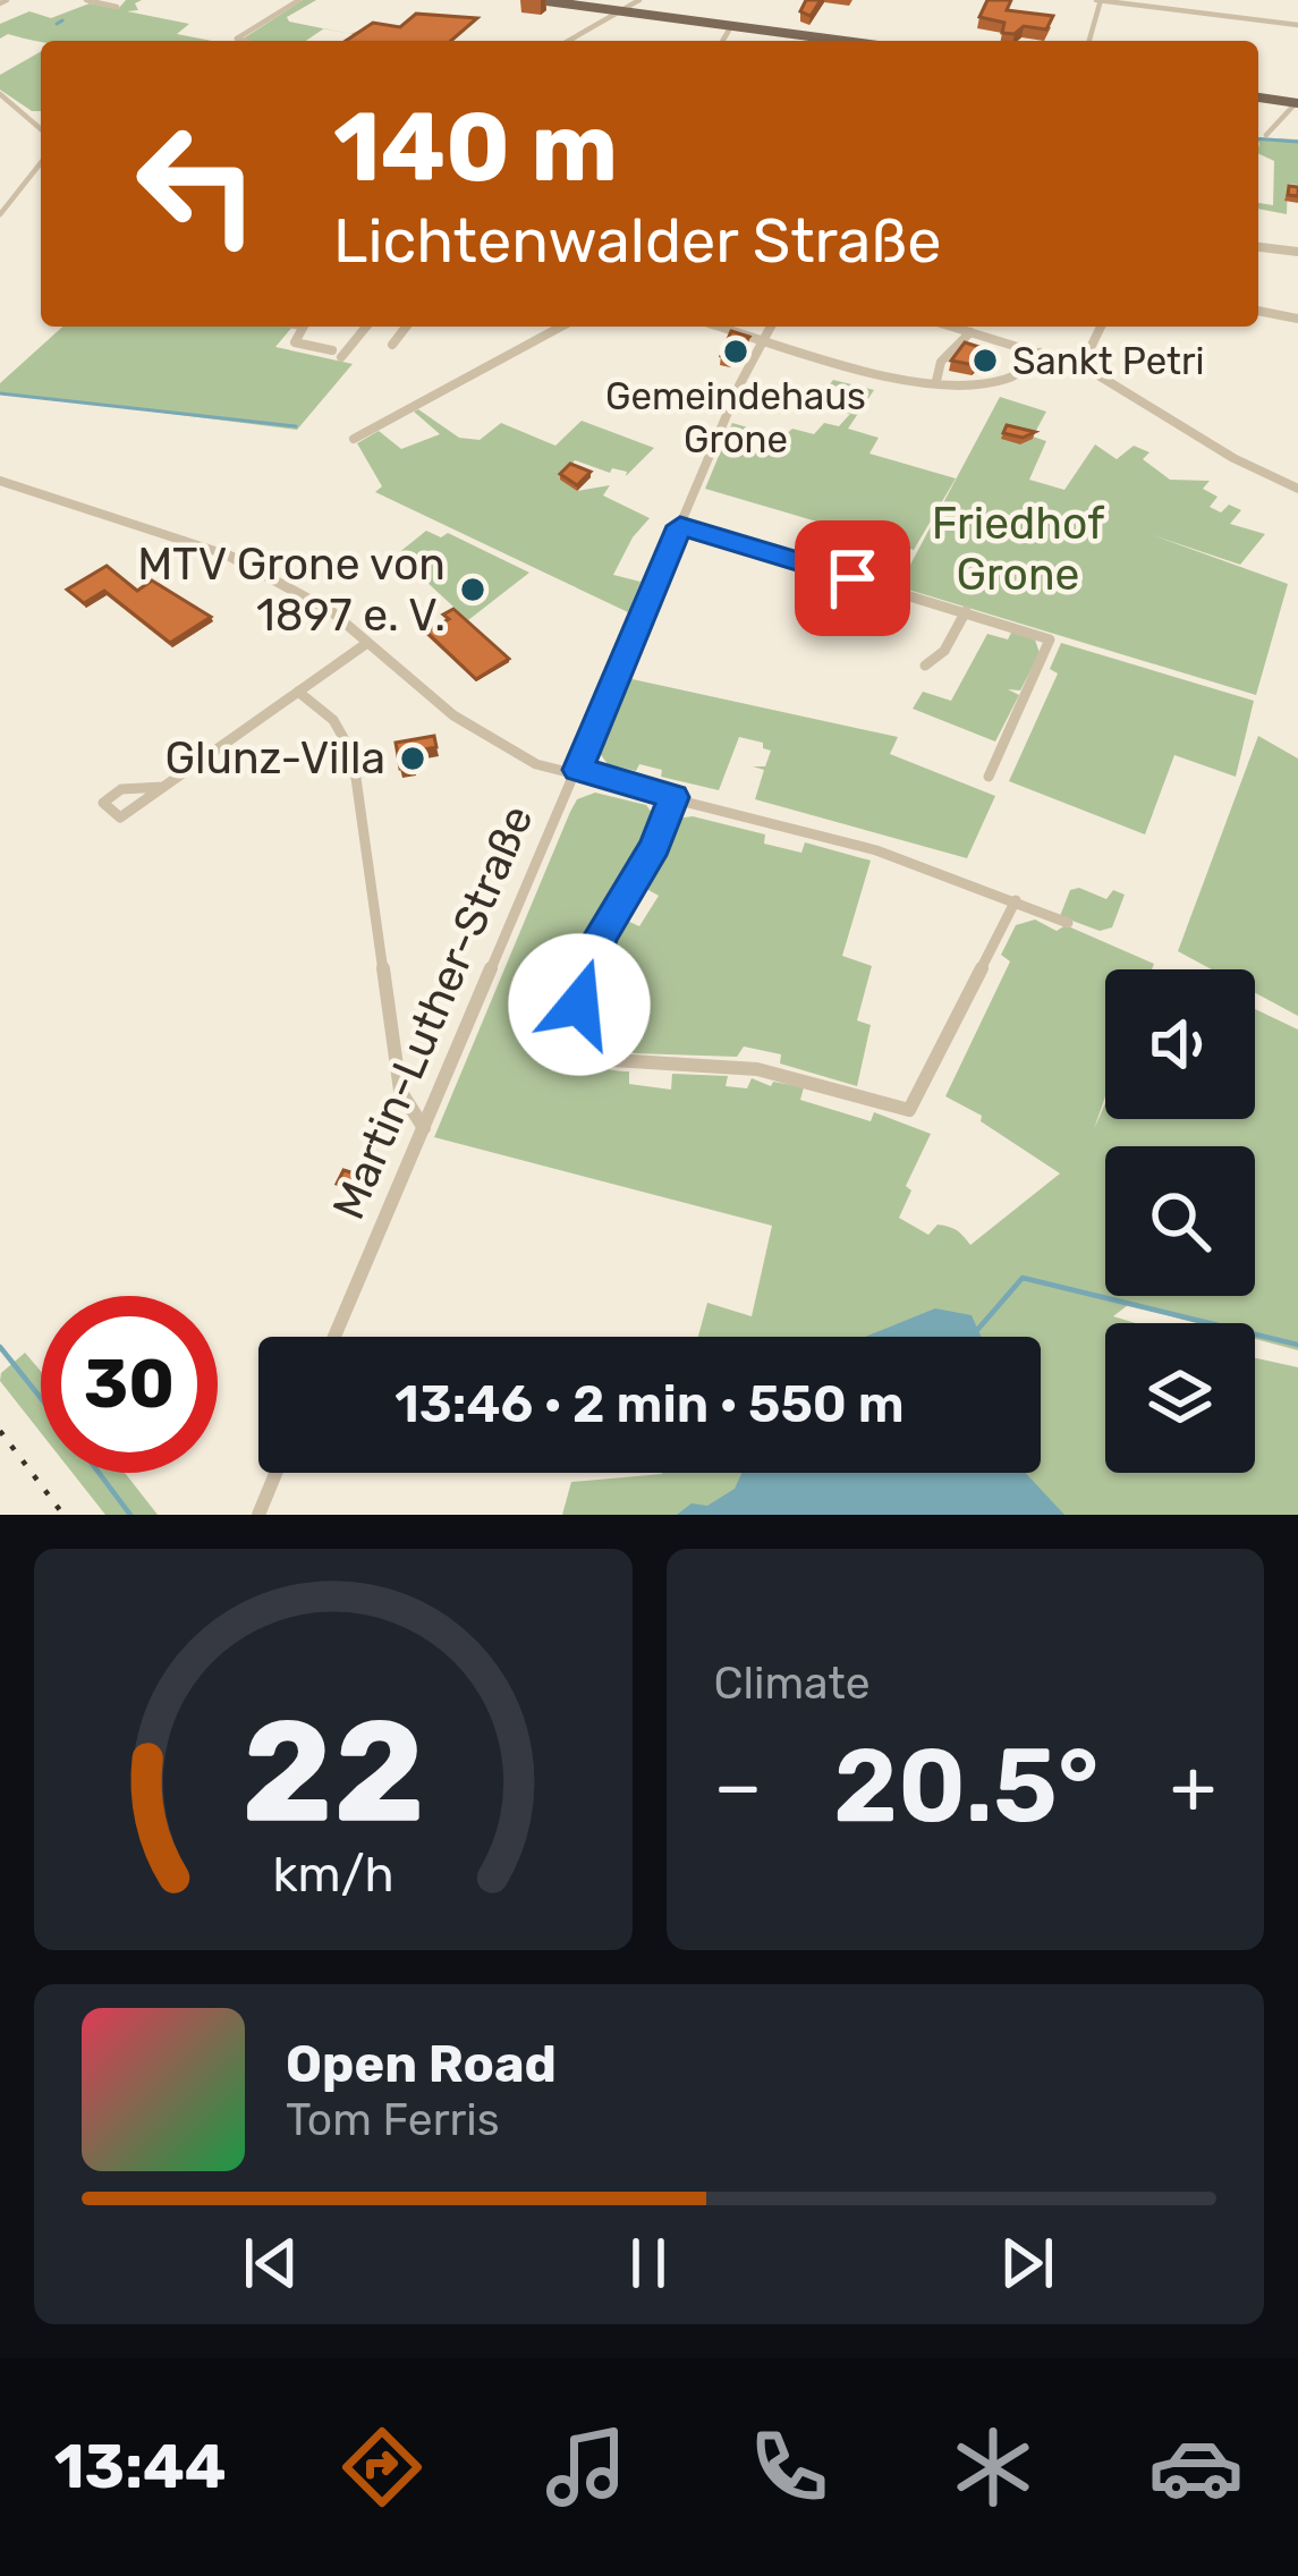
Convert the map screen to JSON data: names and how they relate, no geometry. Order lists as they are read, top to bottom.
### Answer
{
  "streets": {
    "street": ["Martin-Luther-Straße"]
  },
  "parks": ["Friedhof Grone"],
  "places": [
    "Gemeindehaus Grone",
    "Sankt Petri",
    "MTV Grone von 1897 e. V.",
    "Glunz-Villa"
  ],
  "page": {
    "turn": ["140 m", "Lichtenwalder Straße"],
    "limit": "30",
    "trip": "13:46 · 2 min · 550 m",
    "tile": "Climate",
    "heat": ["−", "20.5°", "+"],
    "song": ["Open Road", "Tom Ferris"],
    "tabs": "13:44",
    "gauge": ["22", "km/h"]
  }
}
